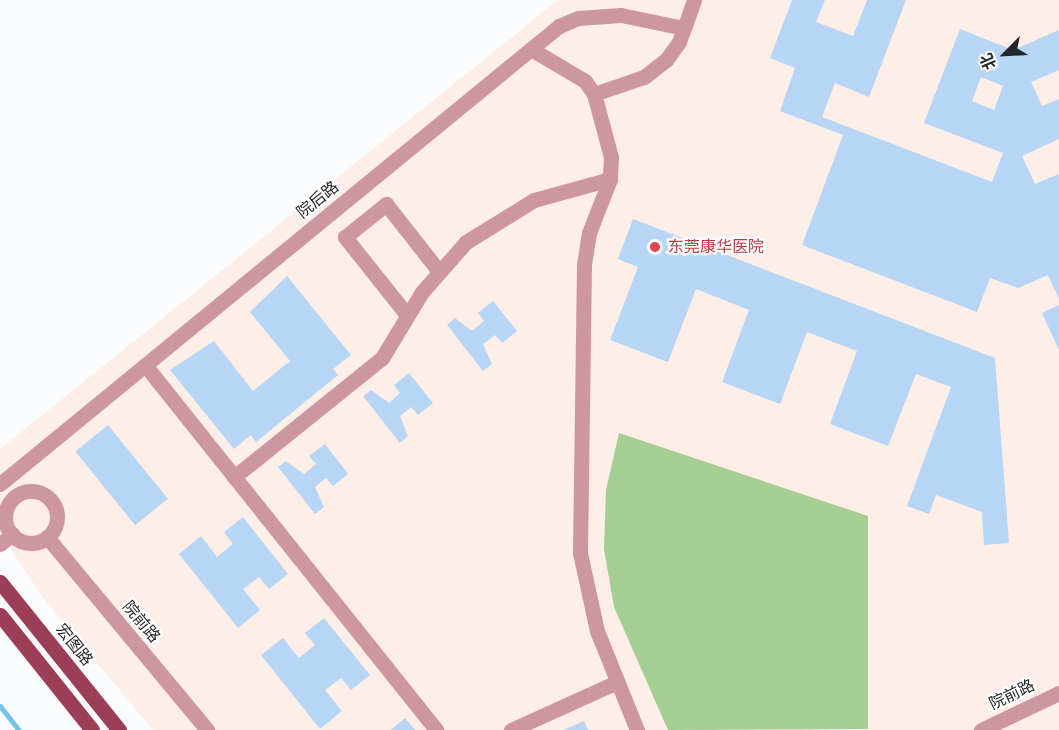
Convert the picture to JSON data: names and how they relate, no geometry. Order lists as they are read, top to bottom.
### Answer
{
  "streets": {
    "main road": ["宏图路"],
    "lane": ["院后路", "院前路"]
  },
  "places": ["东莞康华医院"],
  "north": "bottom left"
}
